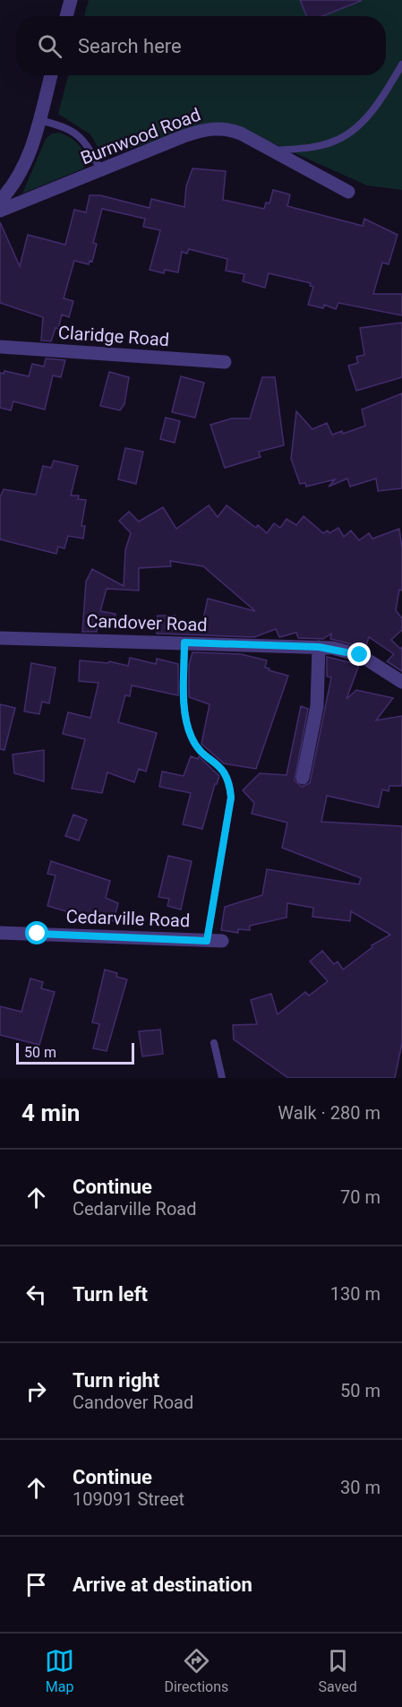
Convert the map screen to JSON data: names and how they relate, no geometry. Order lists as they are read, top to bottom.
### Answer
{
  "streets": {
    "street": [
      "Burnwood Road",
      "Claridge Road",
      "Candover Road",
      "Cedarville Road"
    ]
  },
  "scale_bar": "50 m",
  "page": {
    "search": "Search here",
    "scale": "50 m",
    "heading": ["4 min", "Walk · 280 m"],
    "list": [
      ["Continue", "Cedarville Road", "70 m"],
      ["Turn left", "130 m"],
      ["Turn right", "Candover Road", "50 m"],
      ["Continue", "109091 Street", "30 m"],
      "Arrive at destination"
    ],
    "nav": ["Map", "Directions", "Saved"]
  }
}
